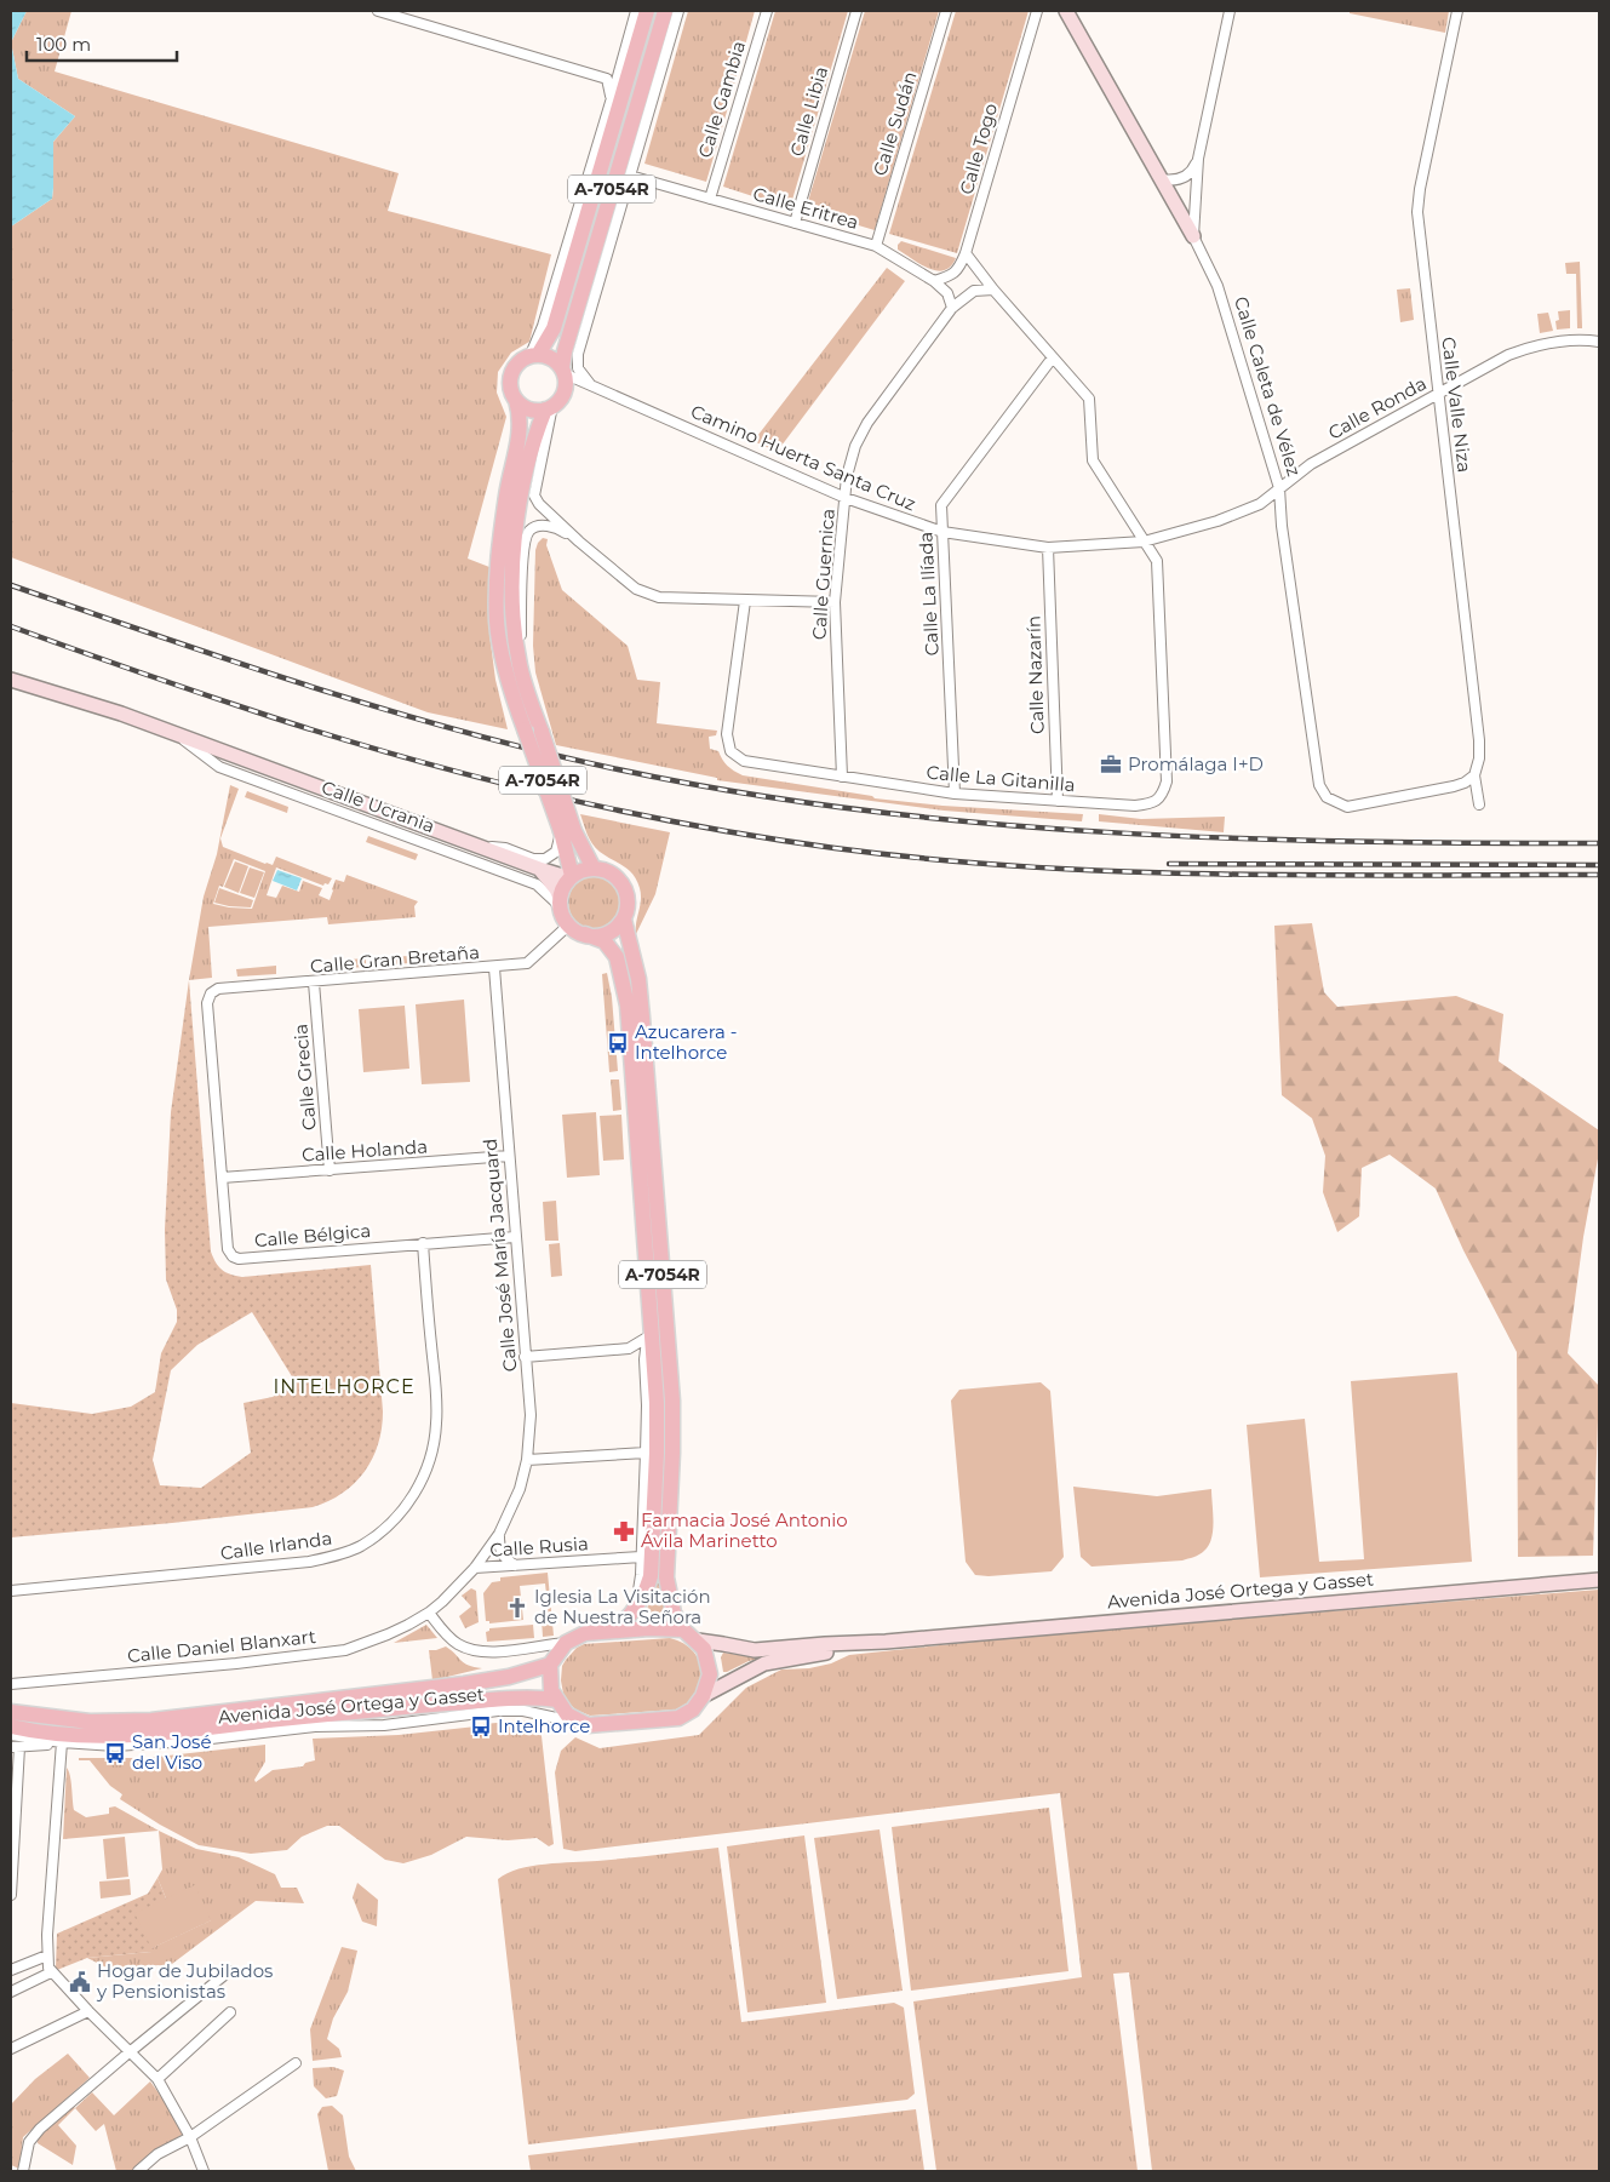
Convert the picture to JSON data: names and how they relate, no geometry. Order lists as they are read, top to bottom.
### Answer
{
  "streets": {
    "main road": [
      "A-7054R",
      "Calle Caleta de Vélez",
      "Calle Ucrania",
      "Avenida José Ortega y Gasset"
    ],
    "street": [
      "Calle Gambia",
      "Calle Libia",
      "Calle Sudán",
      "Calle Togo",
      "Calle Eritrea",
      "Calle Valle Niza",
      "Calle Ronda",
      "Camino Huerta Santa Cruz",
      "Calle Guernica",
      "Calle La Ilíada",
      "Calle Nazarín",
      "Calle La Gitanilla",
      "Calle Gran Bretaña",
      "Calle Grecia",
      "Calle Holanda",
      "Calle Bélgica",
      "Calle José María Jacquard",
      "Calle Irlanda",
      "Calle Rusia",
      "Calle Daniel Blanxart"
    ]
  },
  "crossings": [
    ["Calle Gambia", "Calle Eritrea"],
    ["Calle Libia", "Calle Eritrea"],
    ["Calle Sudán", "Calle Eritrea"],
    ["Calle Togo", "Calle Eritrea"],
    ["A-7054R", "Camino Huerta Santa Cruz"],
    ["A-7054R", "Calle Ucrania"],
    ["A-7054R", "Calle Gran Bretaña"],
    ["A-7054R", "Avenida José Ortega y Gasset"],
    ["Calle Eritrea", "Calle Guernica"],
    ["Calle Caleta de Vélez", "Calle Valle Niza"],
    ["Calle Caleta de Vélez", "Calle Ronda"],
    ["Calle Caleta de Vélez", "Camino Huerta Santa Cruz"],
    ["Calle Valle Niza", "Calle Ronda"],
    ["Calle Ronda", "Camino Huerta Santa Cruz"],
    ["Camino Huerta Santa Cruz", "Calle Guernica"],
    ["Camino Huerta Santa Cruz", "Calle La Ilíada"],
    ["Camino Huerta Santa Cruz", "Calle Nazarín"],
    ["Camino Huerta Santa Cruz", "Calle La Gitanilla"],
    ["Calle Guernica", "Calle La Gitanilla"],
    ["Calle La Ilíada", "Calle La Gitanilla"],
    ["Calle Nazarín", "Calle La Gitanilla"],
    ["Calle Ucrania", "Calle Gran Bretaña"],
    ["Calle Gran Bretaña", "Calle Grecia"],
    ["Calle Gran Bretaña", "Calle Bélgica"],
    ["Calle Gran Bretaña", "Calle José María Jacquard"],
    ["Calle Grecia", "Calle Holanda"],
    ["Calle Holanda", "Calle Bélgica"],
    ["Calle Holanda", "Calle José María Jacquard"],
    ["Calle Bélgica", "Calle José María Jacquard"],
    ["Calle Bélgica", "Calle Irlanda"],
    ["Calle José María Jacquard", "Calle Rusia"],
    ["Calle José María Jacquard", "Calle Daniel Blanxart"]
  ],
  "districts": ["INTELHORCE"],
  "places": {
    "office": ["Promálaga I+D"],
    "bus stop": ["Azucarera - Intelhorce", "Intelhorce", "San José del Viso"],
    "pharmacy": ["Farmacia José Antonio Ávila Marinetto"],
    "church": ["Iglesia La Visitación de Nuestra Señora"],
    "public building": ["Hogar de Jubilados y Pensionistas"]
  },
  "scale_bar": "100 m"
}
